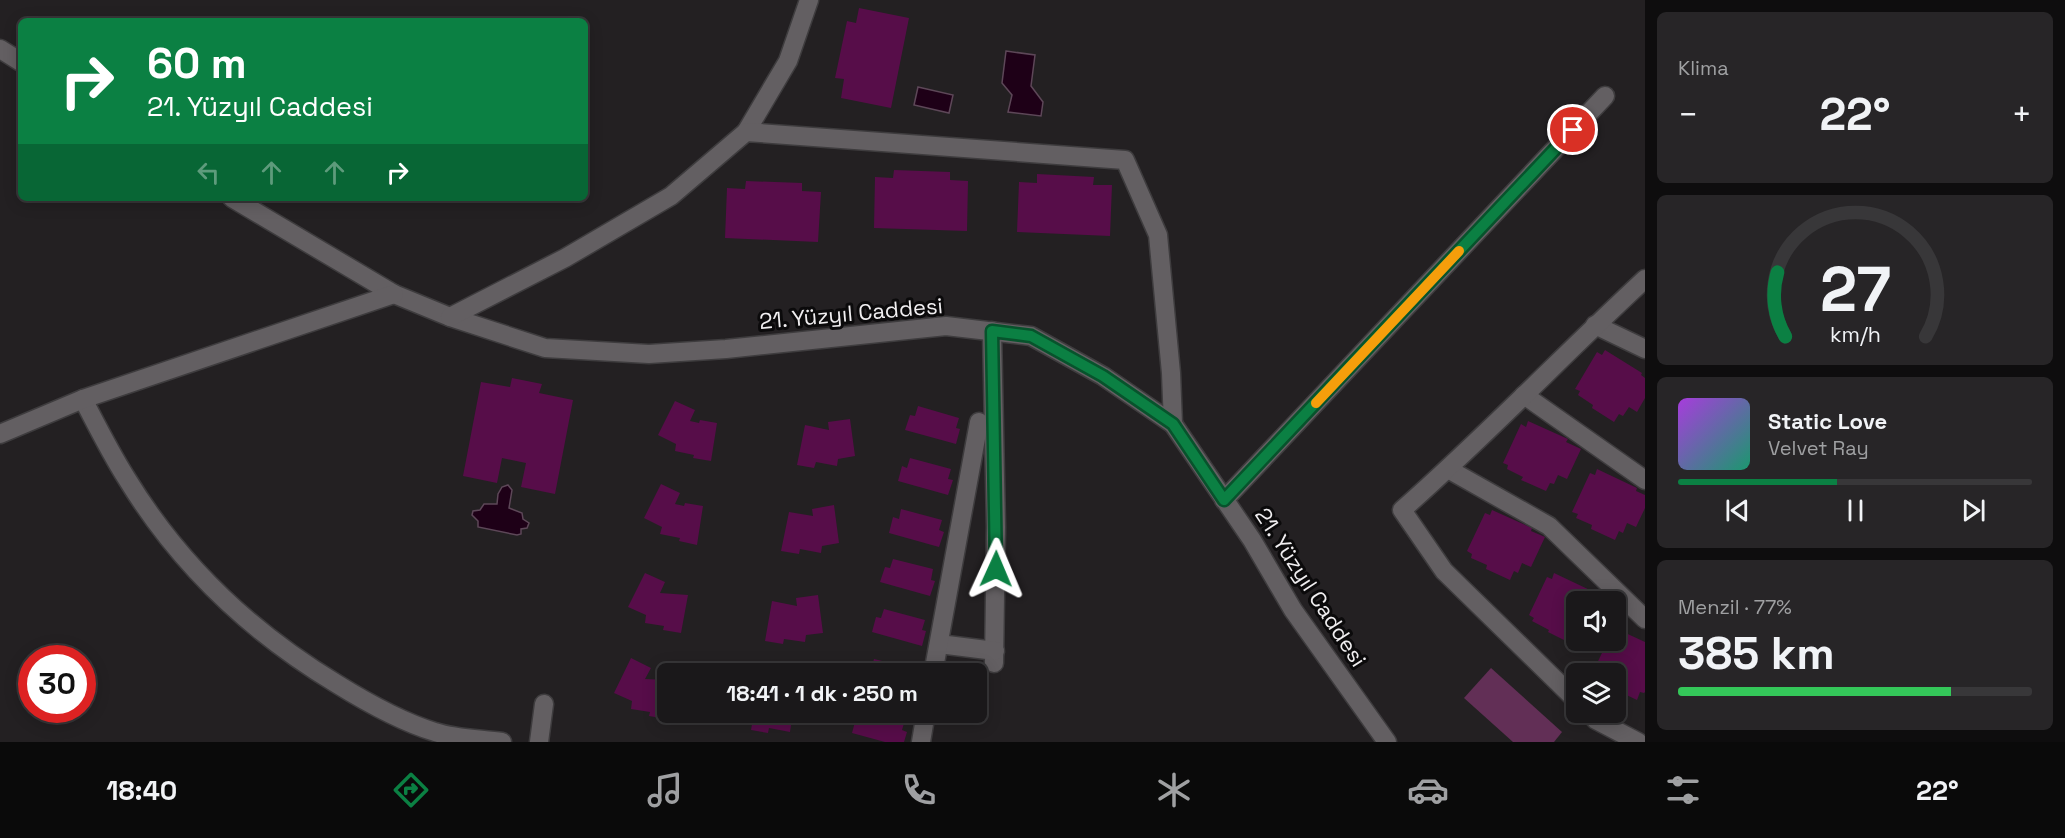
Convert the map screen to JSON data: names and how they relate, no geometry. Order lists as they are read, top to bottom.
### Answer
{
  "streets": {
    "street": ["21. Yüzyıl Caddesi"]
  },
  "page": {
    "tile": [
      "Klima",
      ["Menzil · 77%", "385 km"]
    ],
    "turn": ["60 m", "21. Yüzyıl Caddesi"],
    "heat": ["−", "22°", "+"],
    "song": ["Static Love", "Velvet Ray"],
    "limit": "30",
    "trip": "18:41 · 1 dk · 250 m",
    "tabs": ["18:40", "22°"],
    "gauge": ["27", "km/h"]
  }
}
